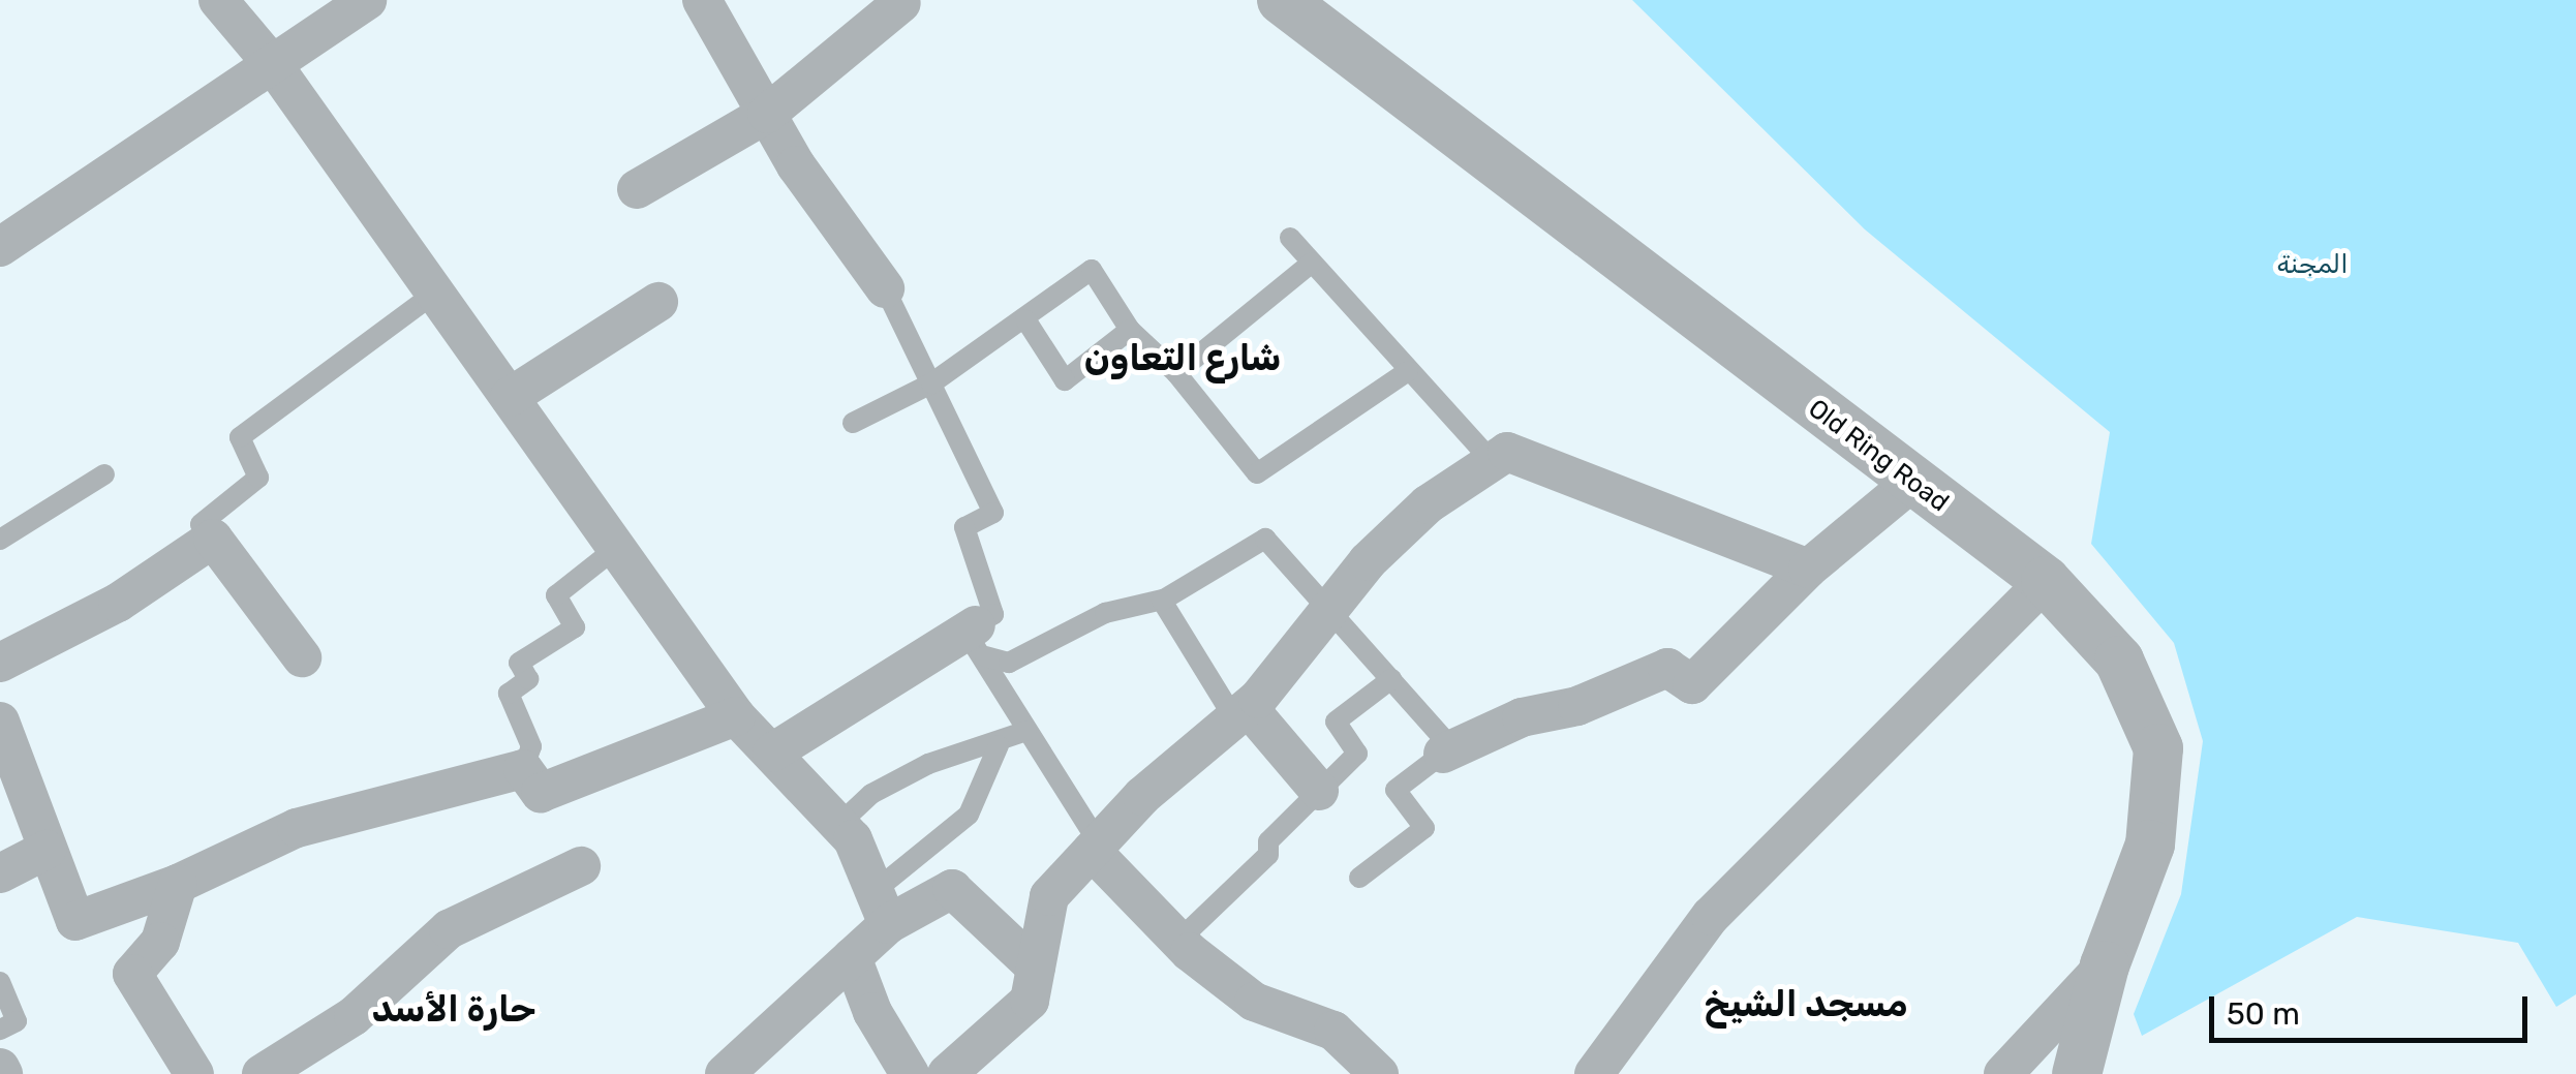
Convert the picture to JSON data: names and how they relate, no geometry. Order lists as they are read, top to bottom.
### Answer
{
  "streets": {
    "street": ["Old Ring Road"]
  },
  "districts": ["شارع التعاون", "مسجد الشيخ", "حارة الأسد"],
  "parks": ["المجنة"],
  "scale_bar": "50 m"
}
